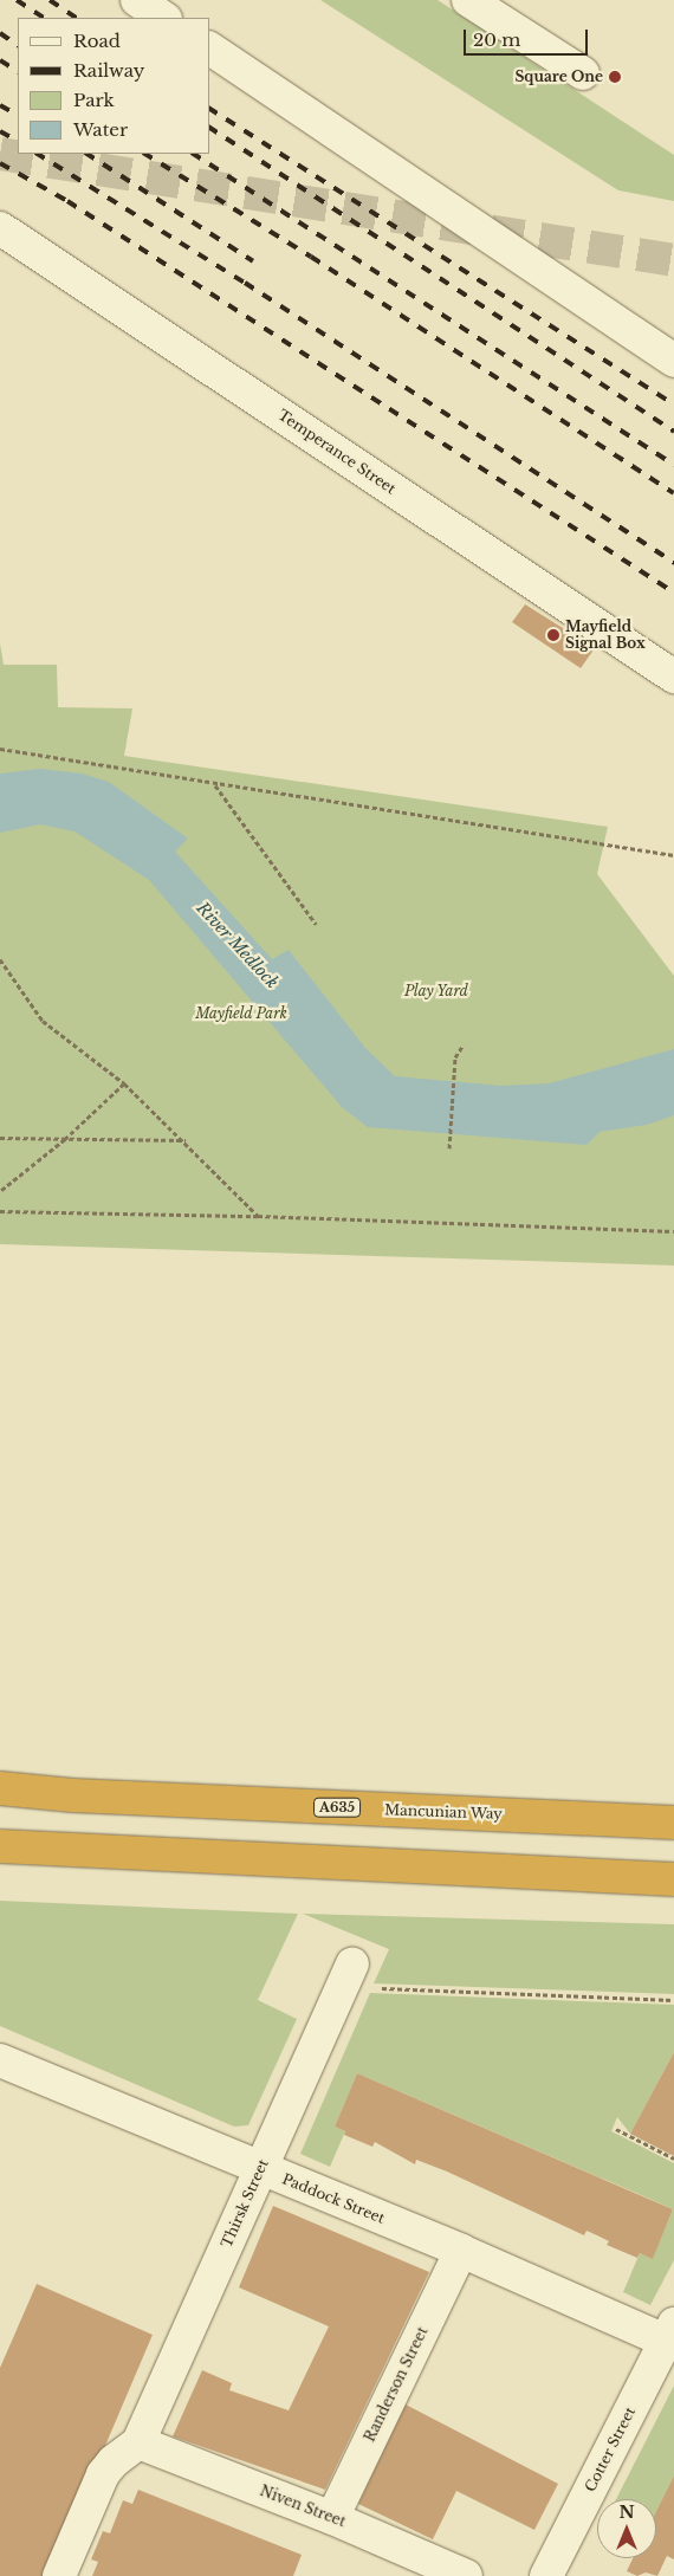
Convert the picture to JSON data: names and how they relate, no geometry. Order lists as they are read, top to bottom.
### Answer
{
  "streets": {
    "highway": ["A635", "Mancunian Way"],
    "street": [
      "Temperance Street",
      "Paddock Street",
      "Thirsk Street",
      "Randerson Street",
      "Cotter Street",
      "Niven Street"
    ]
  },
  "crossings": [
    ["Paddock Street", "Thirsk Street"],
    ["Paddock Street", "Randerson Street"],
    ["Paddock Street", "Cotter Street"],
    ["Thirsk Street", "Niven Street"],
    ["Randerson Street", "Niven Street"]
  ],
  "water": ["River Medlock"],
  "parks": ["Play Yard", "Mayfield Park"],
  "places": ["Square One", "Mayfield Signal Box"],
  "legend": [
    "Road",
    "Railway",
    "Park",
    "Water"
  ],
  "scale_bar": "20 m",
  "north": "top"
}
